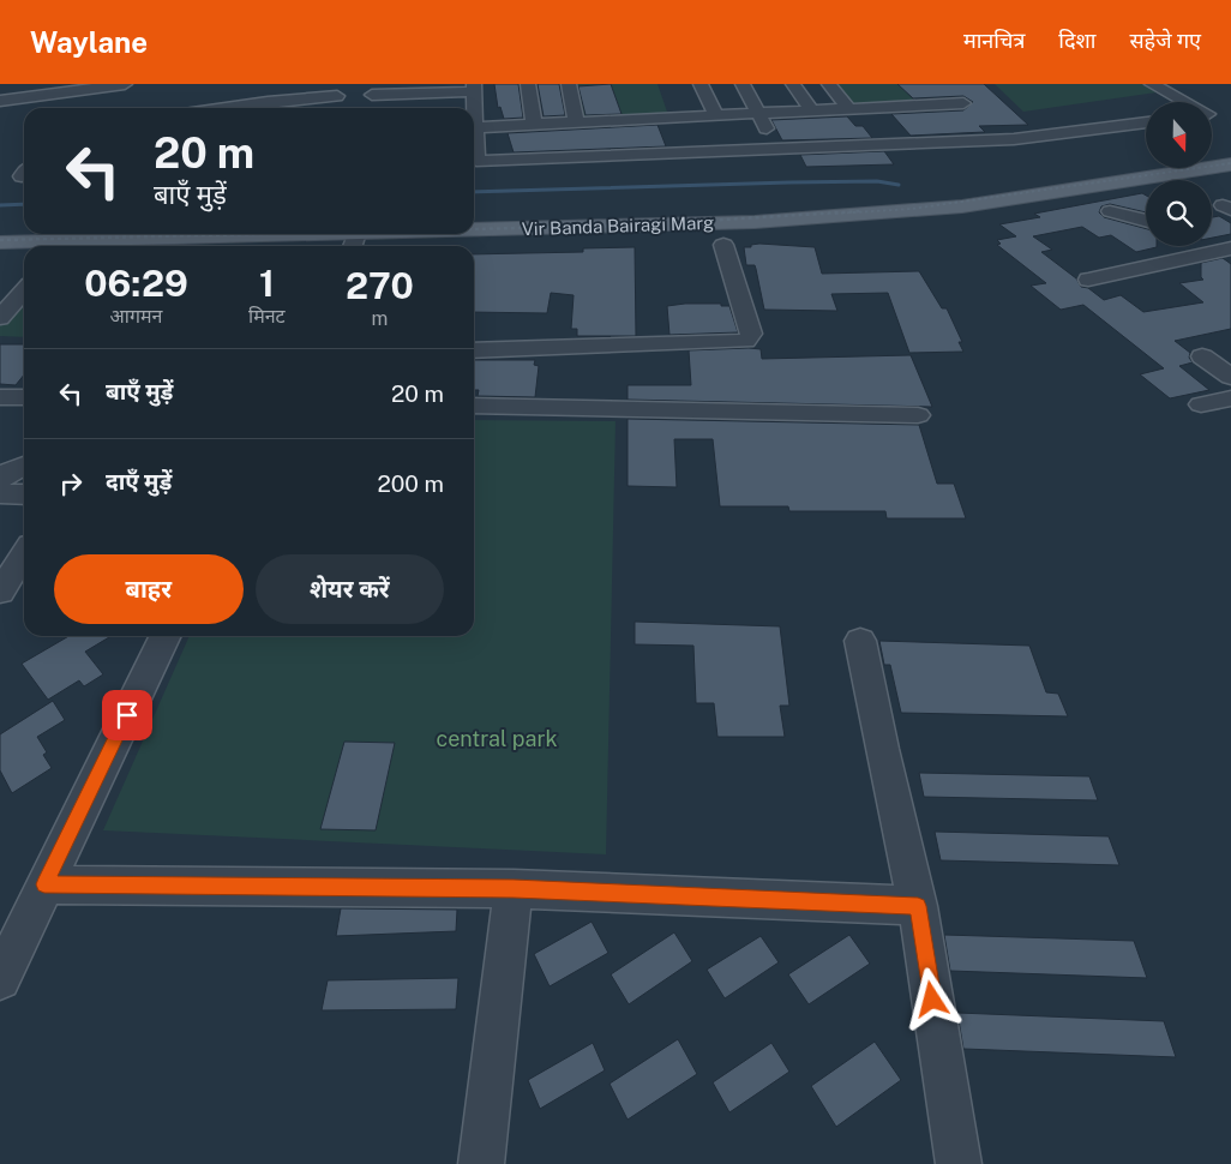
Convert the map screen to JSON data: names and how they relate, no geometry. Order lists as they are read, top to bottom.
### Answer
{
  "streets": {
    "main road": ["Vir Banda Bairagi Marg"]
  },
  "parks": ["central park"],
  "north": "bottom",
  "page": {
    "header": "Waylane",
    "nav": ["मानचित्र", "दिशा", "सहेजे गए"],
    "turn": ["20 m", "बाएँ मुड़ें"],
    "eta": [
      "06:29",
      "आगमन",
      "1",
      "मिनट",
      "270",
      "m"
    ],
    "list": [
      {
        "name": "बाएँ मुड़ें",
        "value": "20 m"
      },
      {
        "name": "दाएँ मुड़ें",
        "value": "200 m"
      }
    ],
    "buttons": ["बाहर", "शेयर करें"]
  }
}
